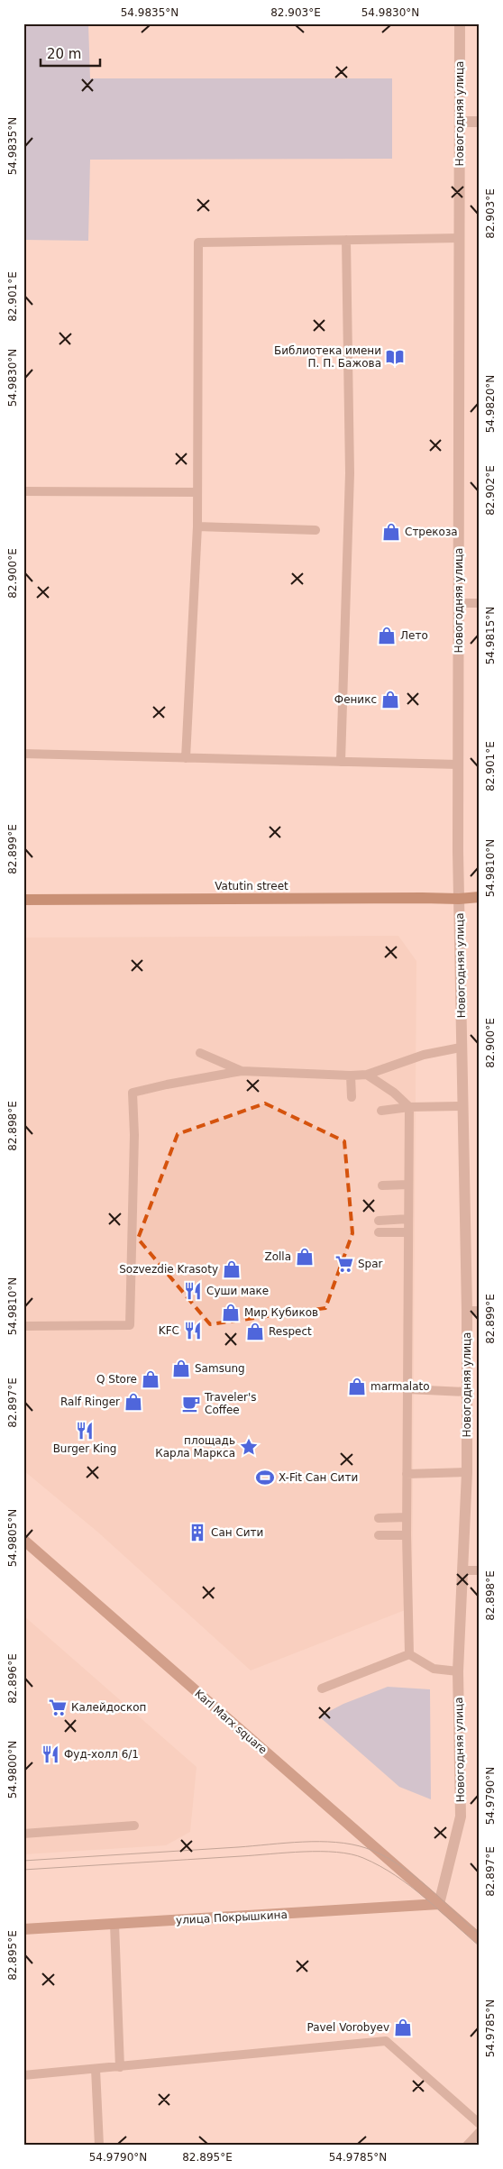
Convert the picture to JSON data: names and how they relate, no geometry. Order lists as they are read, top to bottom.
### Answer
{
  "streets": {
    "main road": ["Vatutin street", "Karl Marx square", "улица Покрышкина"],
    "street": ["Новогодняя улица"]
  },
  "crossings": [
    ["Новогодняя улица", "Vatutin street"],
    ["Новогодняя улица", "Karl Marx square"],
    ["Новогодняя улица", "улица Покрышкина"],
    ["Karl Marx square", "улица Покрышкина"]
  ],
  "places": {
    "library": ["Библиотека имени П. П. Бажова"],
    "shop": [
      "Стрекоза",
      "Лето",
      "Феникс",
      "Zolla",
      "Sozvezdie Krasoty",
      "Мир Кубиков",
      "Respect",
      "Samsung",
      "Q Store",
      "marmalato",
      "Ralf Ringer",
      "Pavel Vorobyev"
    ],
    "supermarket": ["Spar", "Калейдоскоп"],
    "restaurant": [
      "Суши маке",
      "KFC",
      "Burger King",
      "Фуд-холл 6/1"
    ],
    "cafe": ["Traveler's Coffee"],
    "place": ["площадь Карла Маркса"],
    "sports": ["X-Fit Сан Сити"],
    "building": ["Сан Сити"]
  },
  "scale_bar": "20 m",
  "coordinates": [
    "54.9835°N",
    "82.903°E",
    "54.9830°N",
    "82.901°E",
    "54.9820°N",
    "82.902°E",
    "82.900°E",
    "54.9815°N",
    "82.899°E",
    "54.9810°N",
    "82.898°E",
    "82.897°E",
    "54.9805°N",
    "82.896°E",
    "54.9800°N",
    "54.9790°N",
    "82.895°E",
    "54.9785°N"
  ]
}
